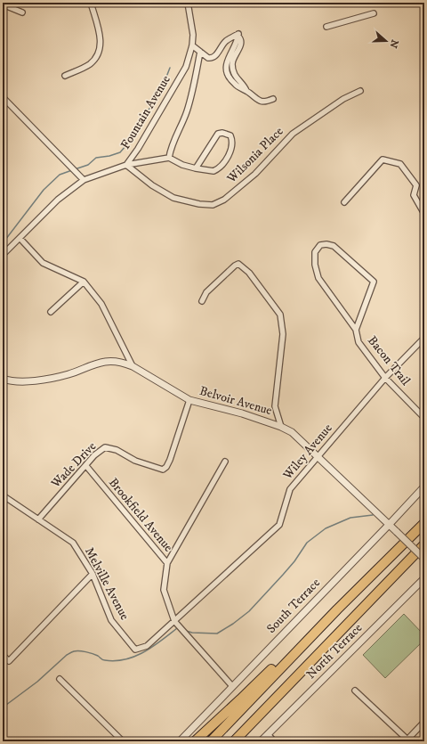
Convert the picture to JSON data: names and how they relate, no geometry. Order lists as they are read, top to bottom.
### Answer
{
  "streets": {
    "street": [
      "Fountain Avenue",
      "Wilsonia Place",
      "Bacon Trail",
      "Belvoir Avenue",
      "Wiley Avenue",
      "Wade Drive",
      "Brookfield Avenue",
      "Melville Avenue",
      "South Terrace",
      "North Terrace"
    ]
  },
  "crossings": [
    ["Fountain Avenue", "Wilsonia Place"],
    ["Bacon Trail", "Wiley Avenue"],
    ["Belvoir Avenue", "Wiley Avenue"],
    ["Belvoir Avenue", "Wade Drive"],
    ["Belvoir Avenue", "South Terrace"],
    ["Wiley Avenue", "Brookfield Avenue"],
    ["Wiley Avenue", "Melville Avenue"],
    ["Wade Drive", "Brookfield Avenue"],
    ["Wade Drive", "Melville Avenue"],
    ["Brookfield Avenue", "South Terrace"]
  ],
  "north": "right"
}
